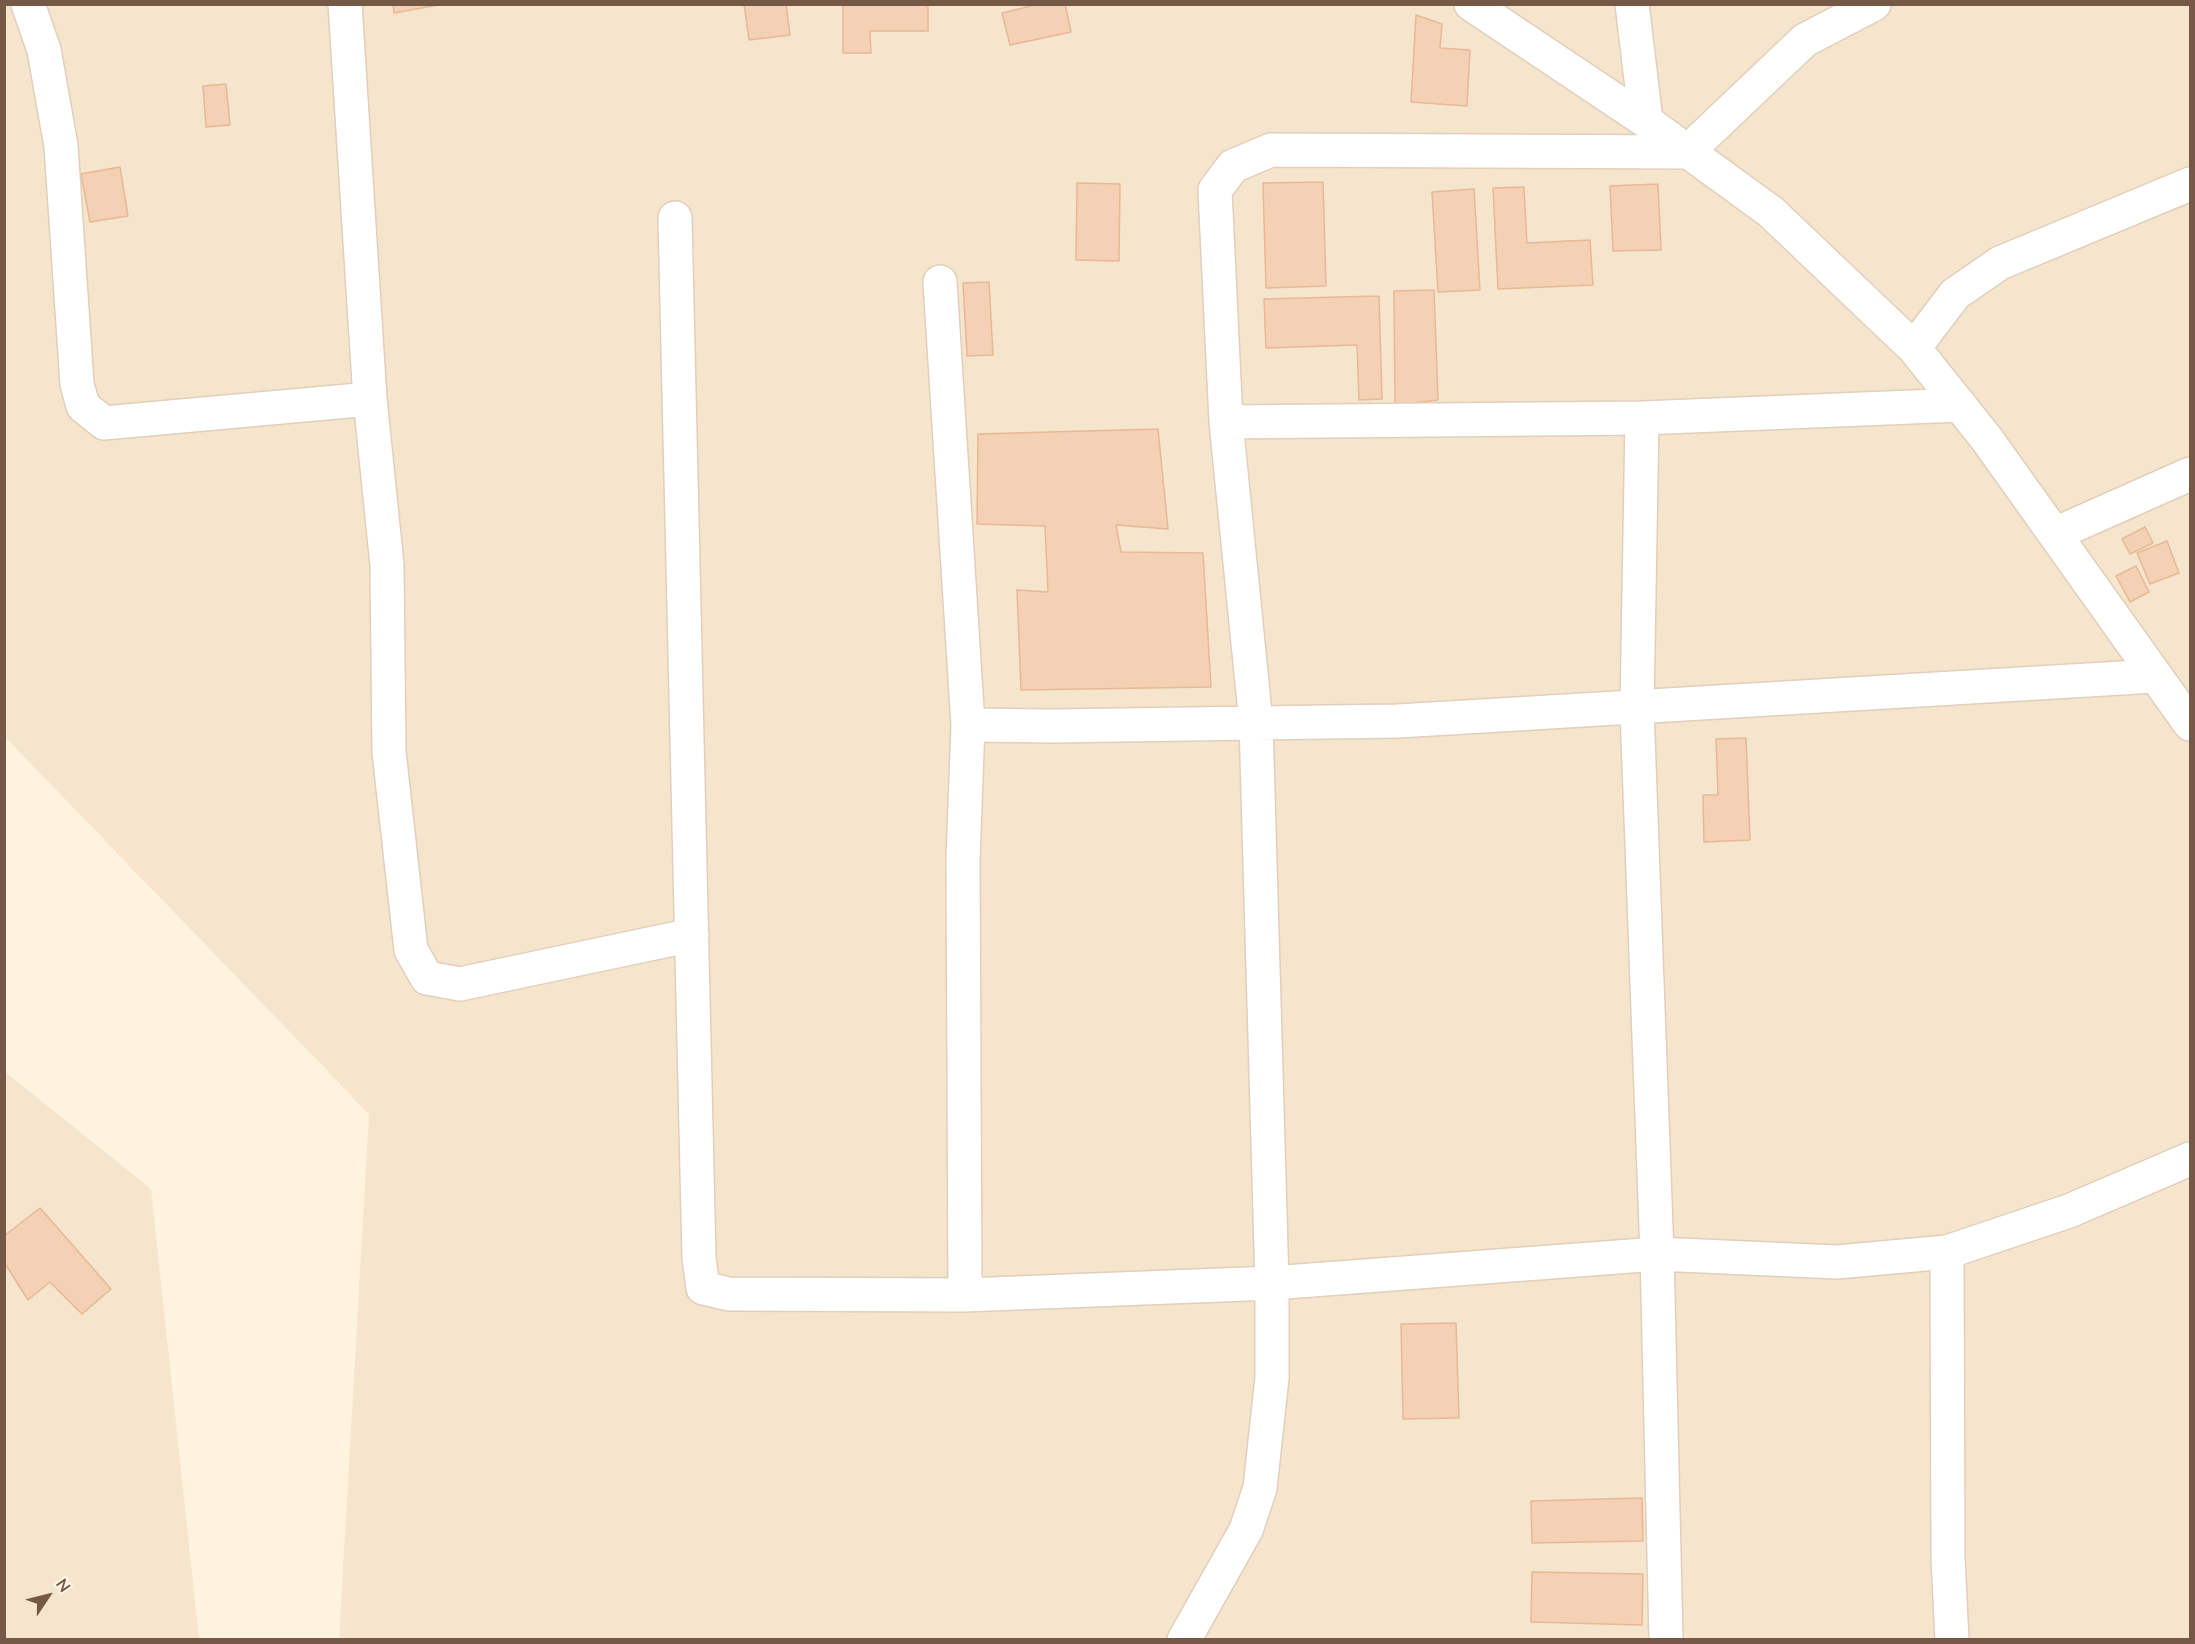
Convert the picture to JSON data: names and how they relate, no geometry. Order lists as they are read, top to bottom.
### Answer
{
  "north": "top right"
}
